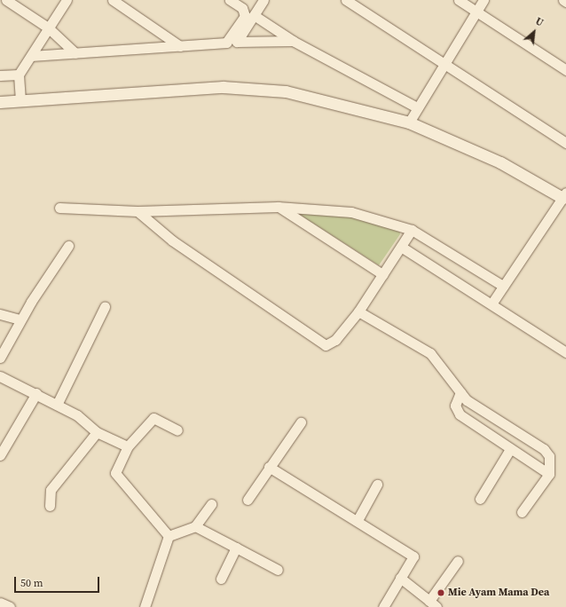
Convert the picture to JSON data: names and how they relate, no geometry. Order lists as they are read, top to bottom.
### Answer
{
  "places": ["Mie Ayam Mama Dea"],
  "scale_bar": "50 m",
  "north": "top right"
}
